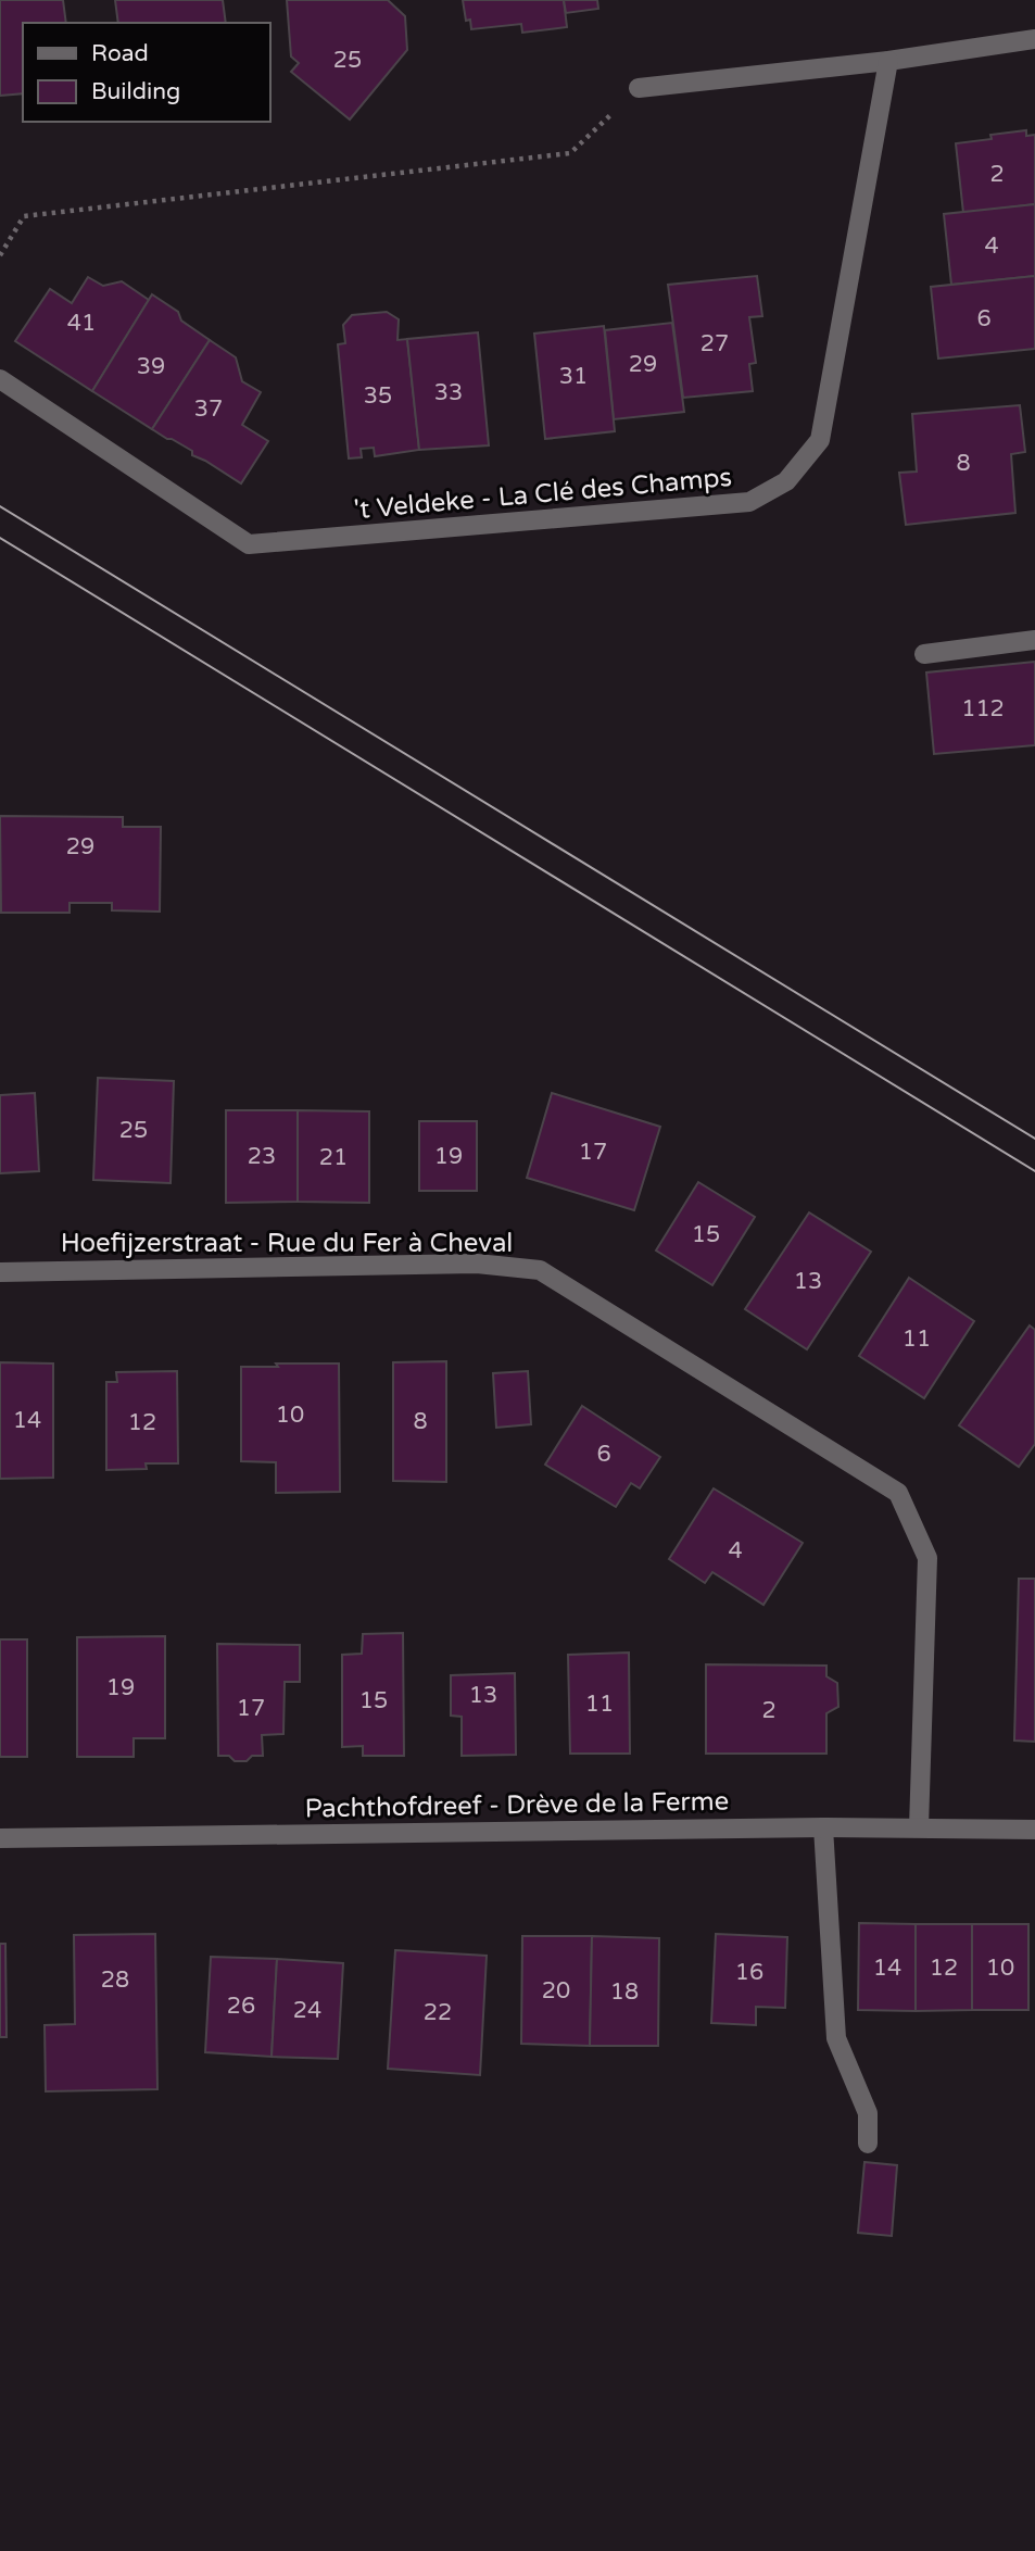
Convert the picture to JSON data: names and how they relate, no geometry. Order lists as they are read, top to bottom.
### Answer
{
  "streets": {
    "street": ["'t Veldeke - La Clé des Champs", "Hoefijzerstraat - Rue du Fer à Cheval", "Pachthofdreef - Drève de la Ferme"]
  },
  "crossings": [
    ["Hoefijzerstraat - Rue du Fer à Cheval", "Pachthofdreef - Drève de la Ferme"]
  ],
  "house_numbers": [
    "25",
    "2",
    "4",
    "6",
    "41",
    "27",
    "29",
    "39",
    "31",
    "33",
    "35",
    "37",
    "8",
    "112",
    "29",
    "25",
    "17",
    "23",
    "19",
    "21",
    "15",
    "13",
    "11",
    "10",
    "14",
    "8",
    "12",
    "6",
    "4",
    "19",
    "13",
    "15",
    "11",
    "17",
    "2",
    "14",
    "12",
    "10",
    "16",
    "28",
    "20",
    "18",
    "26",
    "24",
    "22"
  ],
  "legend": ["Road", "Building"]
}
